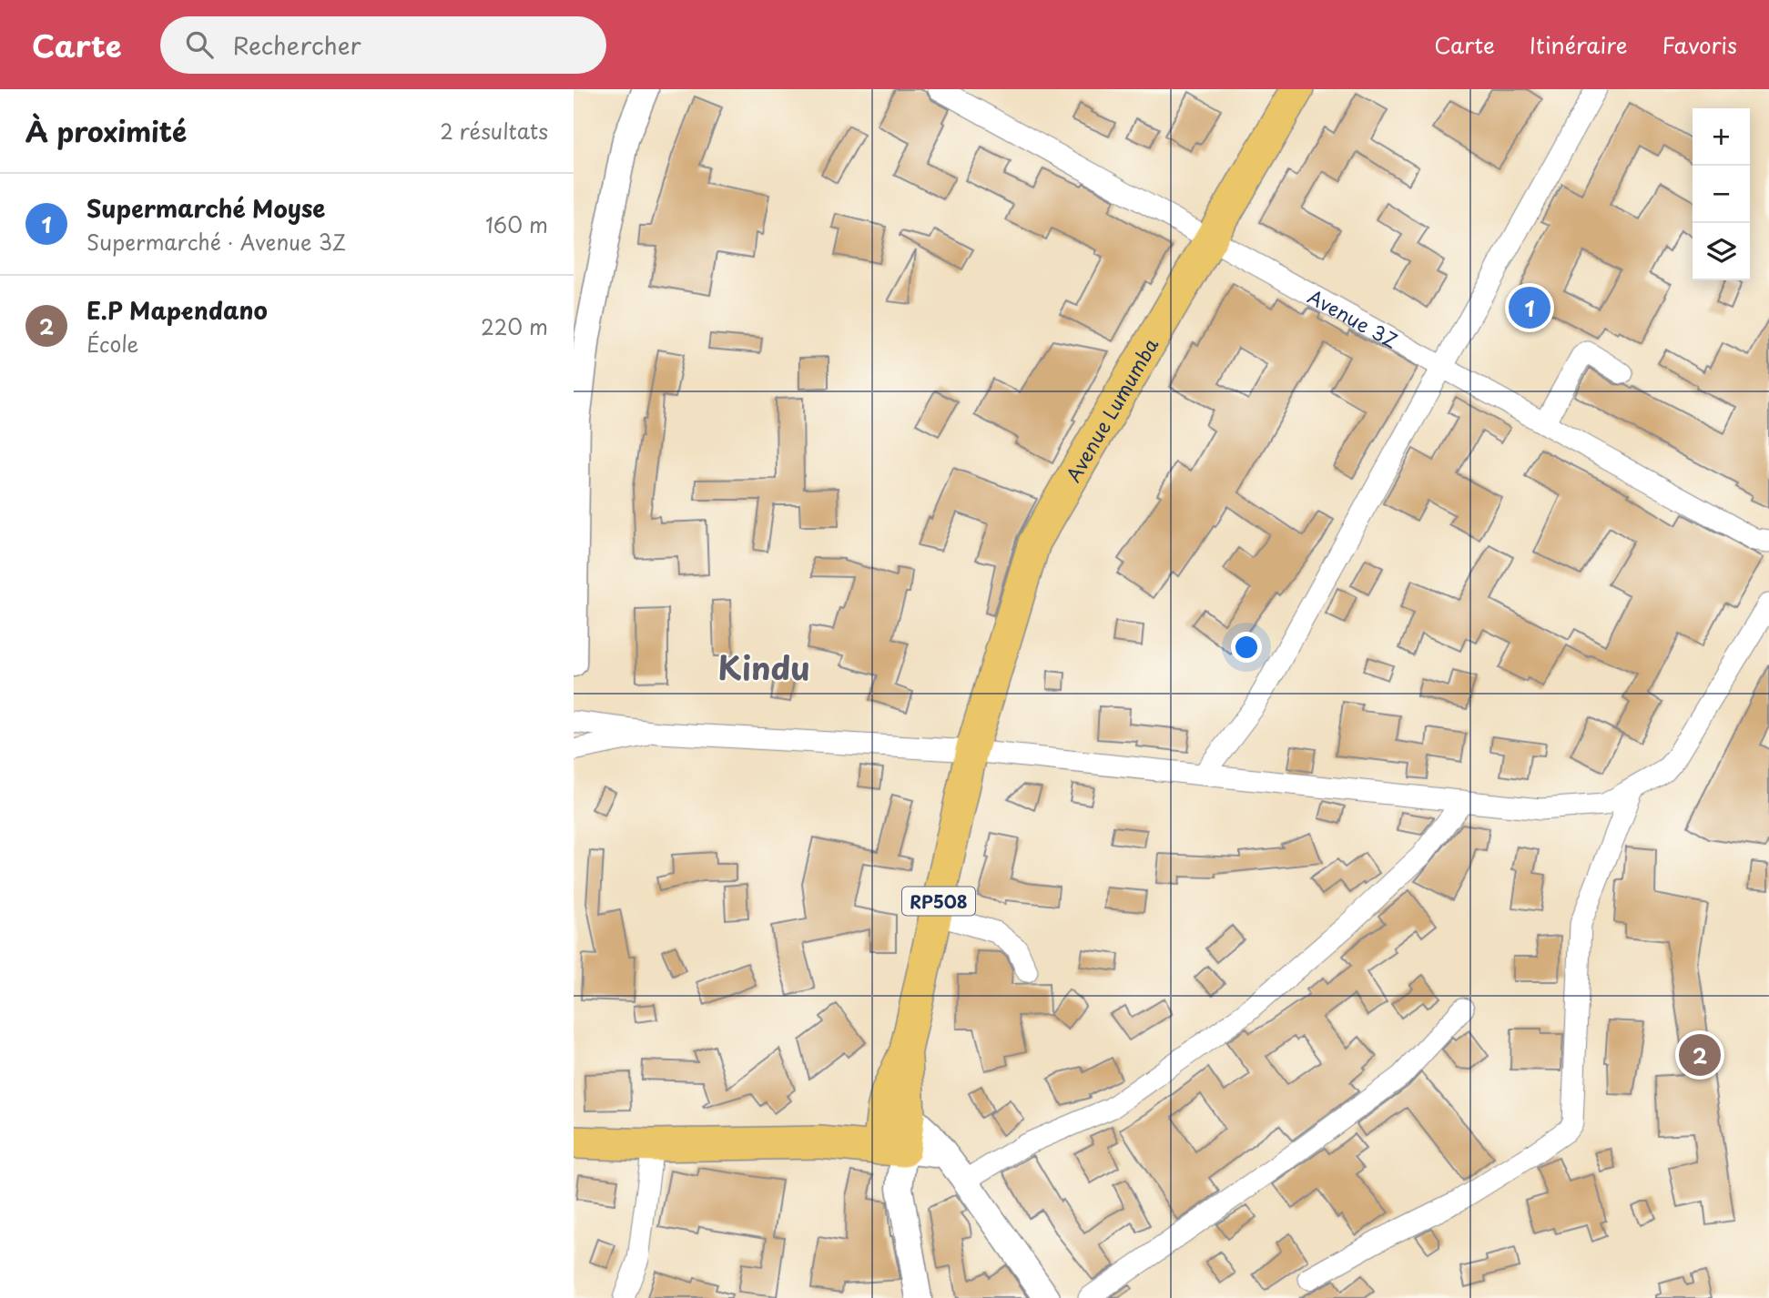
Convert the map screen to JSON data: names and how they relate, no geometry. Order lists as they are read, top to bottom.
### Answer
{
  "streets": {
    "main road": ["Avenue Lumumba", "RP508"],
    "street": ["Avenue 3Z"]
  },
  "crossings": [
    ["Avenue 3Z", "Avenue Lumumba"],
    ["Avenue Lumumba", "RP508"]
  ],
  "districts": ["Kindu"],
  "page": {
    "header": "Carte",
    "search": "Rechercher",
    "nav": ["Carte", "Itinéraire", "Favoris"],
    "heading": ["À proximité", "2 résultats"],
    "map_buttons": ["+", "−"],
    "list": [
      {
        "mark": "1",
        "name": "Supermarché Moyse",
        "note": "Supermarché · Avenue 3Z",
        "value": "160 m"
      },
      {
        "mark": "2",
        "name": "E.P Mapendano",
        "note": "École",
        "value": "220 m"
      }
    ],
    "pins": ["1", "2"]
  }
}
